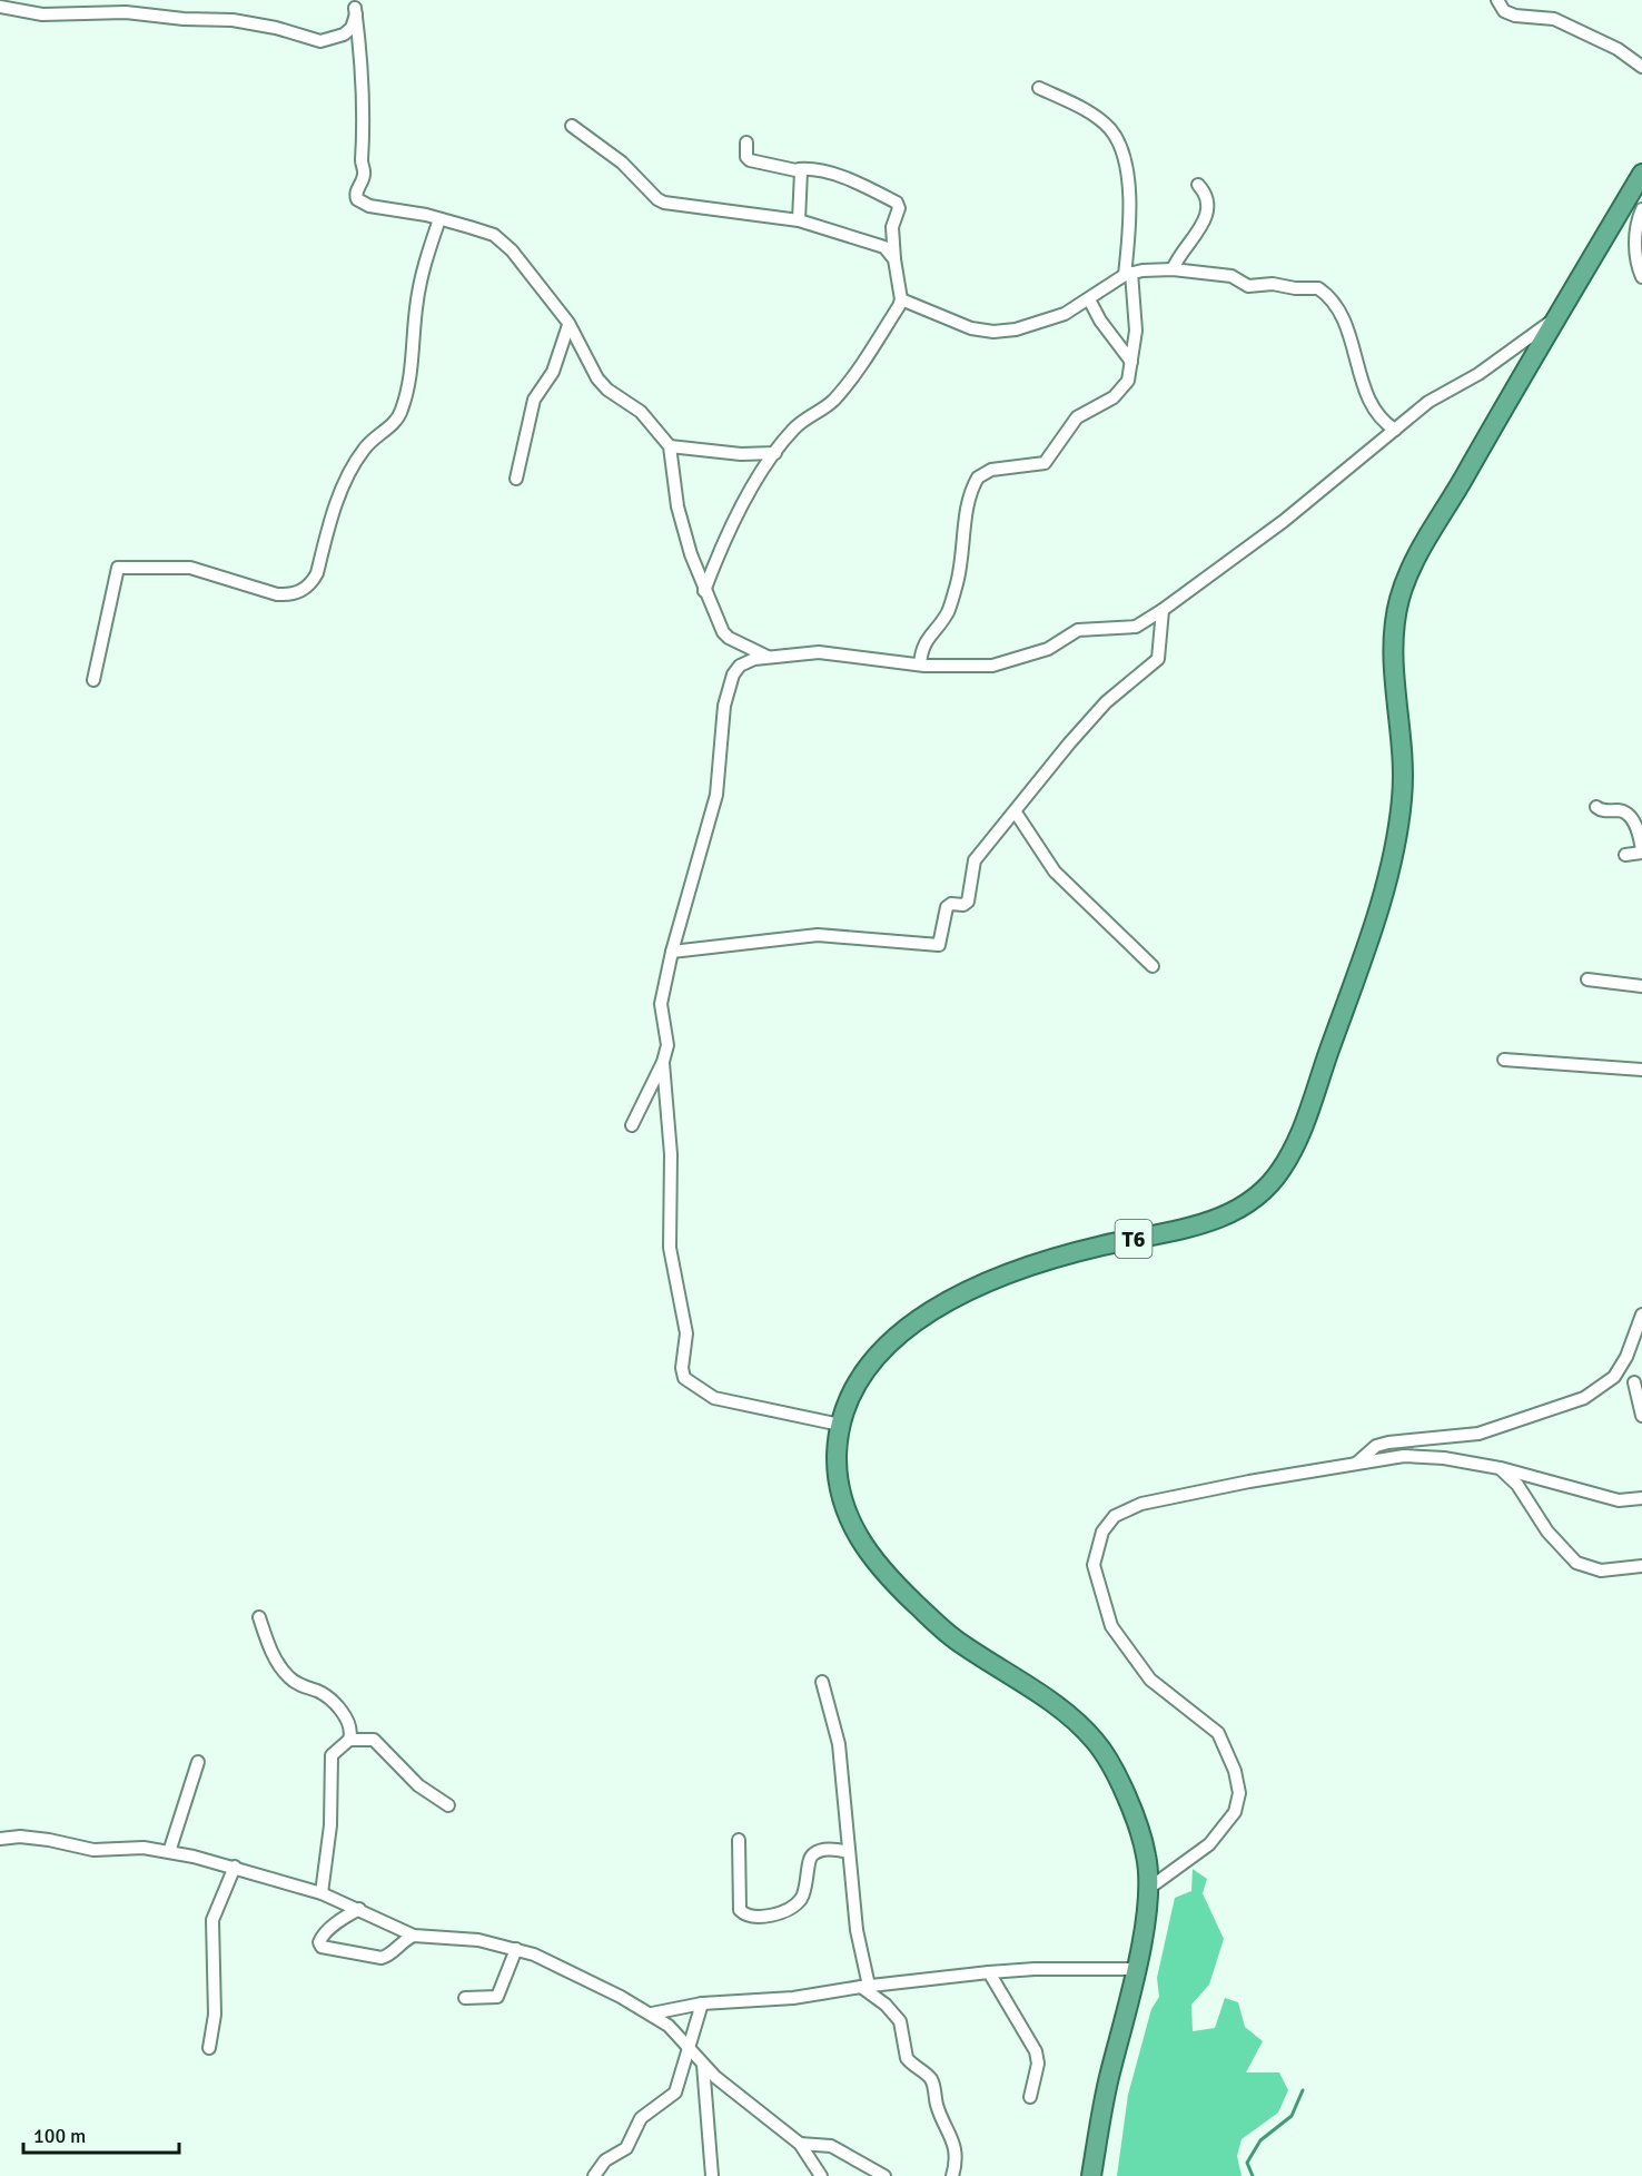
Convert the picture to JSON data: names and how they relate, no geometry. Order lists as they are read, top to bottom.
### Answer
{
  "streets": {
    "highway": ["T6"]
  },
  "scale_bar": "100 m"
}
